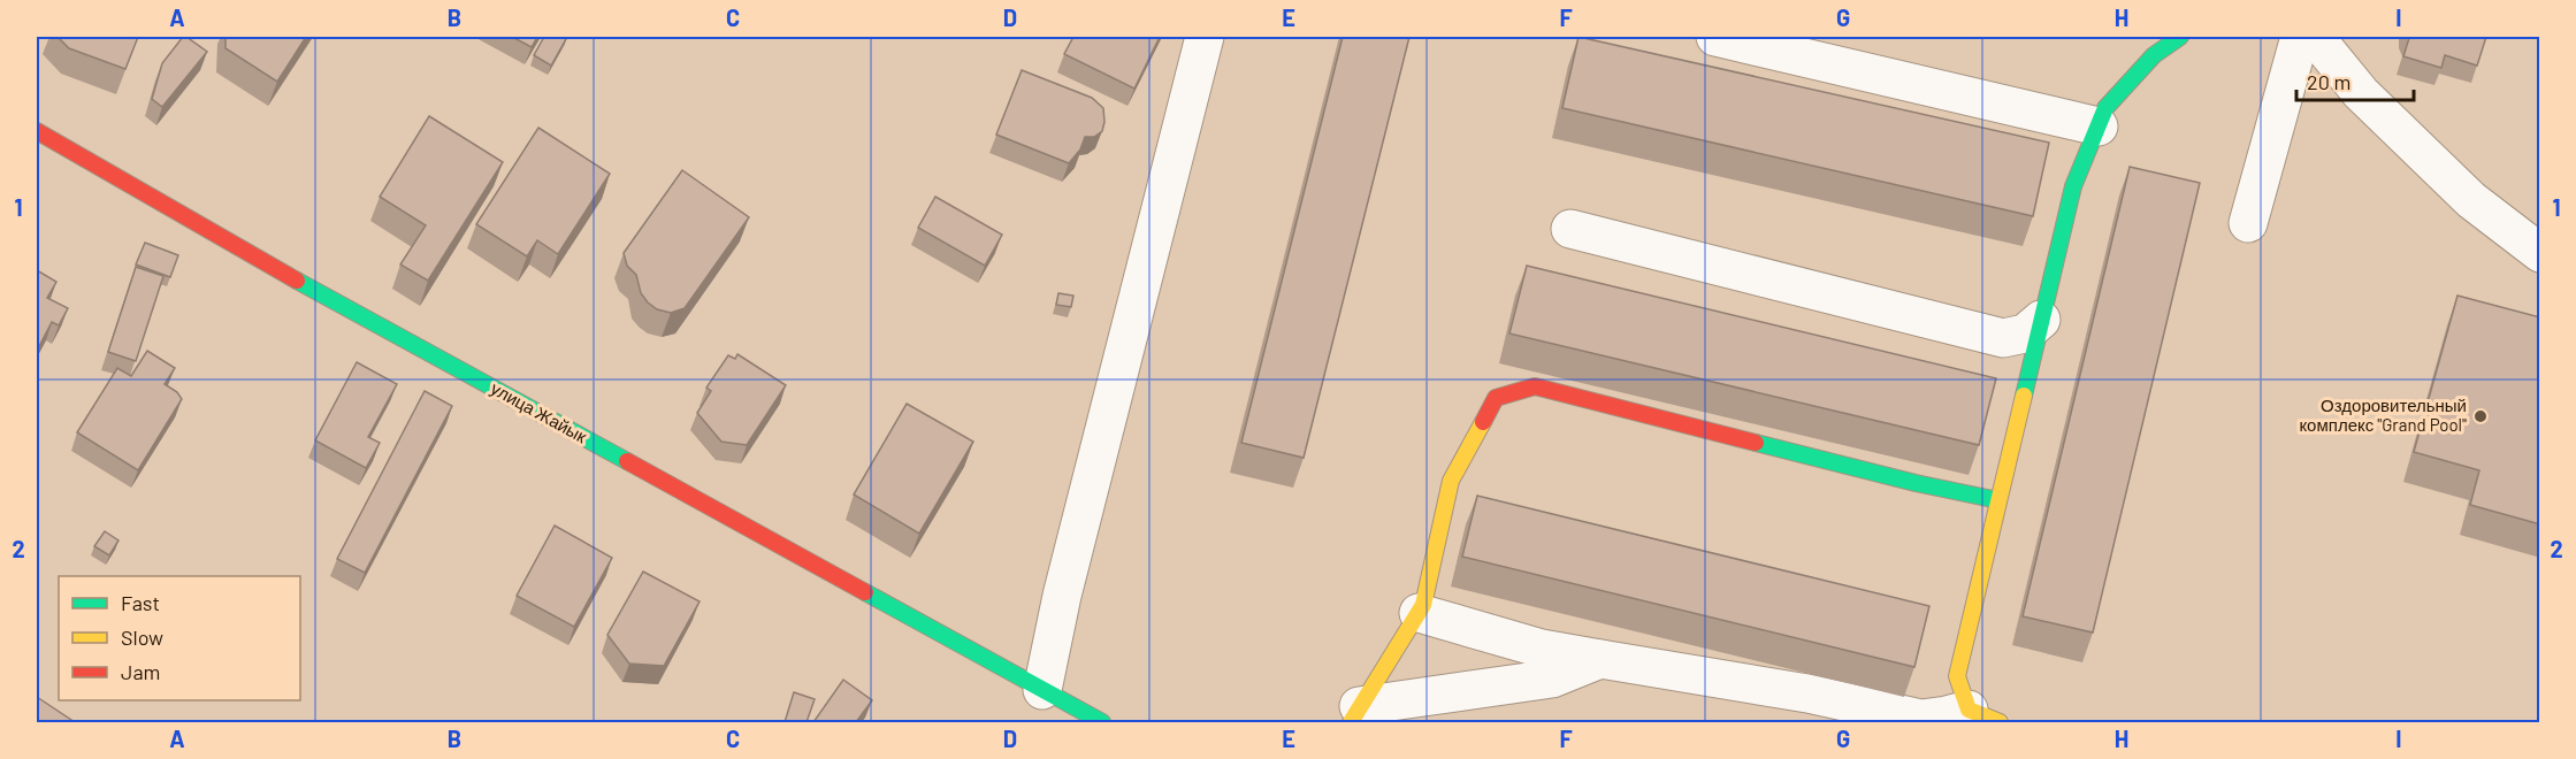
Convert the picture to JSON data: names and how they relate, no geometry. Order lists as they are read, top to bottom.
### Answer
{
  "streets": {
    "street": ["улица Жайык"]
  },
  "places": ["Оздоровительный комплекс \"Grand Pool\""],
  "legend": ["Fast", "Slow", "Jam"],
  "scale_bar": "20 m",
  "grid": {
    "columns": [
      "A",
      "B",
      "C",
      "D",
      "E",
      "F",
      "G",
      "H",
      "I"
    ],
    "rows": ["1", "2"]
  }
}
